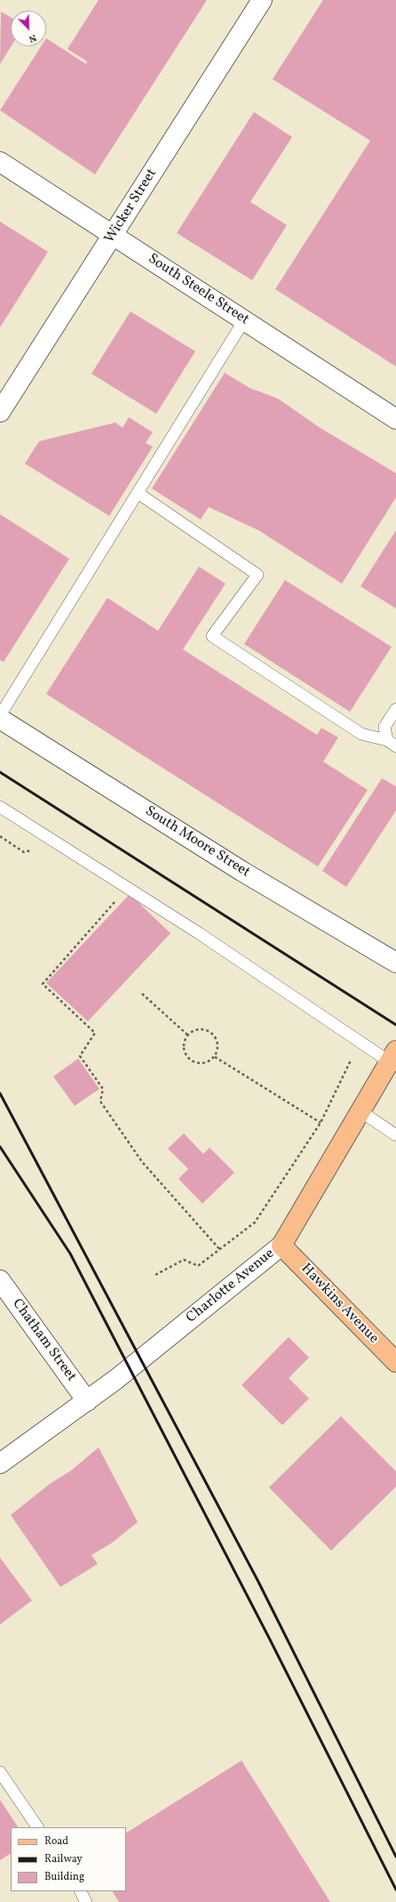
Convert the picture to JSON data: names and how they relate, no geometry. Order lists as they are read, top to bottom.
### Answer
{
  "streets": {
    "main road": ["Charlotte Avenue", "Hawkins Avenue"],
    "street": [
      "Wicker Street",
      "South Steele Street",
      "South Moore Street",
      "Chatham Street"
    ]
  },
  "crossings": [
    ["Wicker Street", "South Steele Street"],
    ["Charlotte Avenue", "Hawkins Avenue"],
    ["Charlotte Avenue", "Chatham Street"]
  ],
  "legend": ["Road", "Railway", "Building"],
  "north": "bottom right"
}
